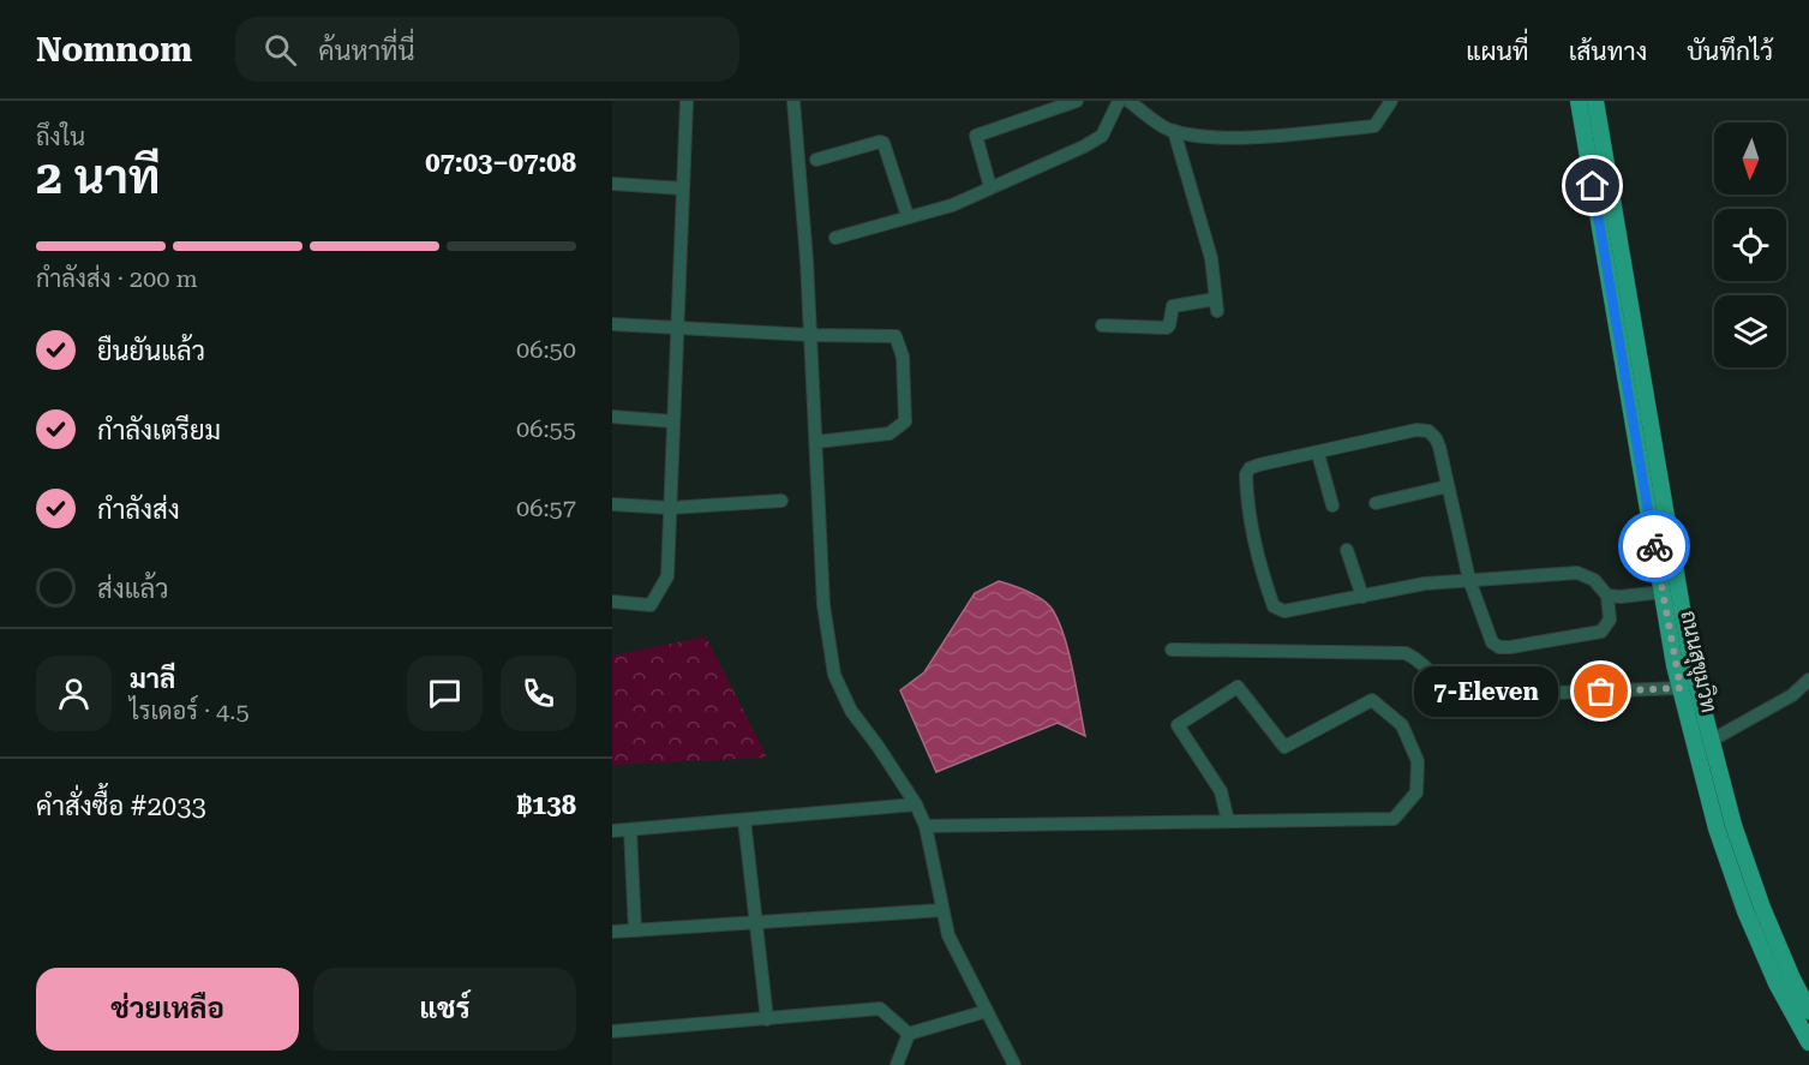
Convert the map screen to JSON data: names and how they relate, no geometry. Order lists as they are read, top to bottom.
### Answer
{
  "streets": {
    "main road": ["ถนนสุขุมวิท"]
  },
  "places": ["7-Eleven"],
  "north": "bottom",
  "page": {
    "header": "Nomnom",
    "search": "ค้นหาที่นี่",
    "nav": ["แผนที่", "เส้นทาง", "บันทึกไว้"],
    "heading": ["2 นาที", "ถึงใน", "07:03–07:08"],
    "panel": [
      "มาลี",
      "ไรเดอร์ · 4.5",
      "คำสั่งซื้อ #2033",
      "฿138"
    ],
    "bar": "กำลังส่ง · 200 m",
    "list": [
      ["ยืนยันแล้ว", "06:50"],
      ["กำลังเตรียม", "06:55"],
      ["กำลังส่ง", "06:57"],
      "ส่งแล้ว"
    ],
    "bubble": "7-Eleven",
    "buttons": ["ช่วยเหลือ", "แชร์"]
  }
}
